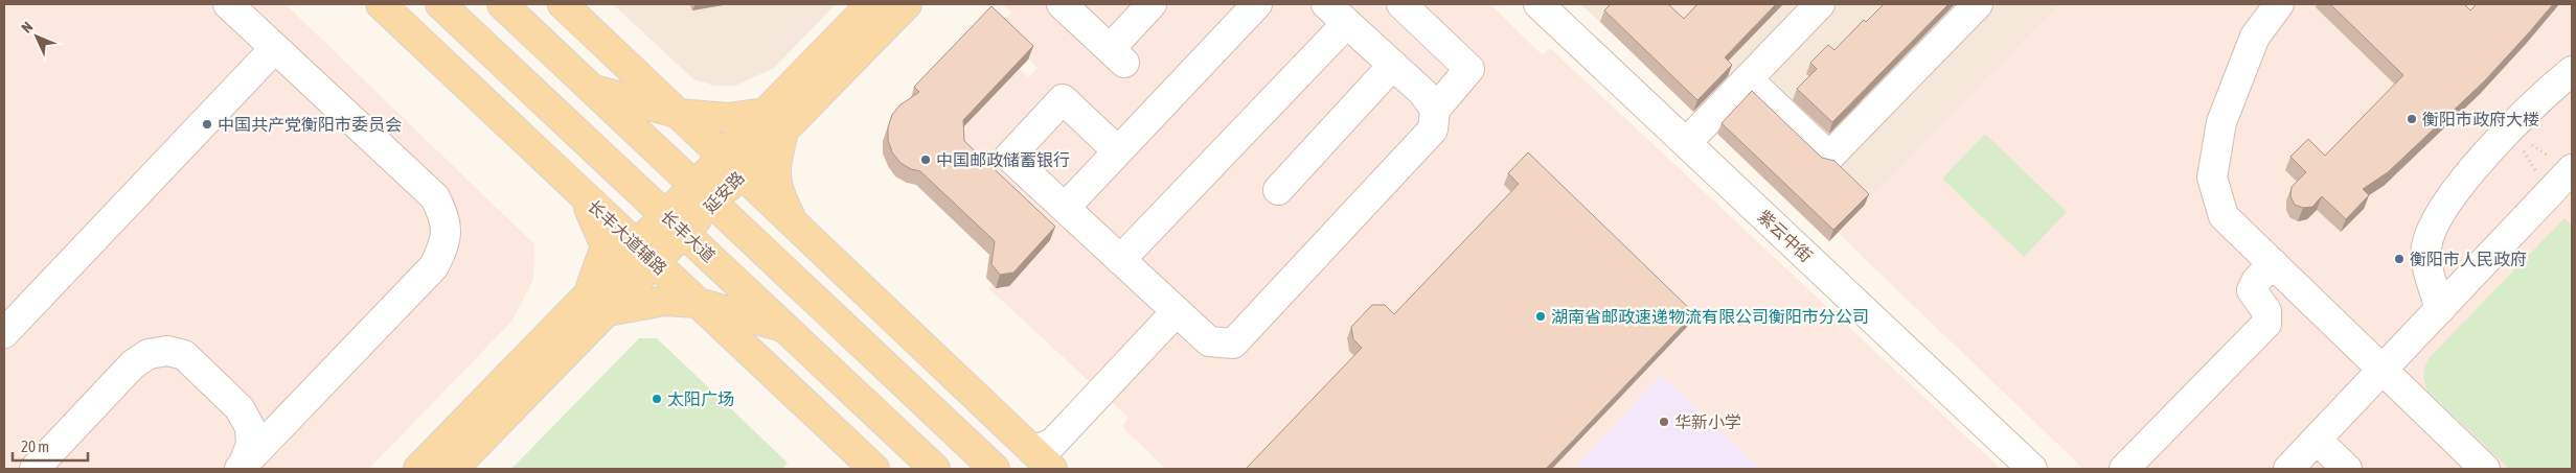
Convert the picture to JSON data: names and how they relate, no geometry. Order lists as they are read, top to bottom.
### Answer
{
  "streets": {
    "main road": ["延安路", "长丰大道", "长丰大道辅路"],
    "street": ["紫云中街"]
  },
  "crossings": [
    ["延安路", "长丰大道"],
    ["延安路", "长丰大道辅路"]
  ],
  "places": [
    "衡阳市政府大楼",
    "中国共产党衡阳市委员会",
    "中国邮政储蓄银行",
    "衡阳市人民政府",
    "湖南省邮政速递物流有限公司衡阳市分公司",
    "太阳广场",
    "华新小学"
  ],
  "scale_bar": "20 m",
  "north": "top left"
}
